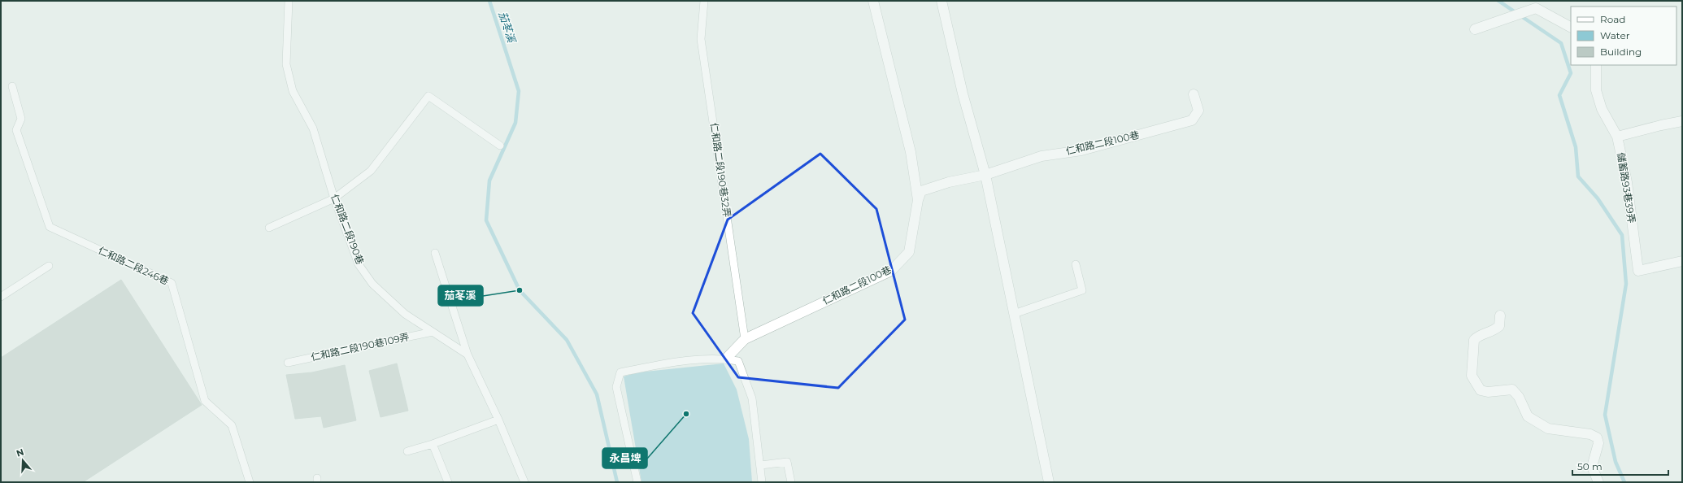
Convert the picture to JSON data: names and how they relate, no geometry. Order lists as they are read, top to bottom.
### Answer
{
  "streets": {
    "street": ["仁和路二段100巷", "儲蓄路93巷39弄"],
    "lane": [
      "仁和路二段190巷32弄",
      "仁和路二段190巷",
      "仁和路二段246巷",
      "仁和路二段190巷109弄"
    ]
  },
  "crossings": [
    ["仁和路二段100巷", "仁和路二段190巷32弄"],
    ["仁和路二段190巷", "仁和路二段190巷109弄"]
  ],
  "water": ["茄苳溪"],
  "places": ["茄苳溪", "永昌埤"],
  "legend": ["Road", "Water", "Building"],
  "scale_bar": "50 m",
  "north": "top"
}
